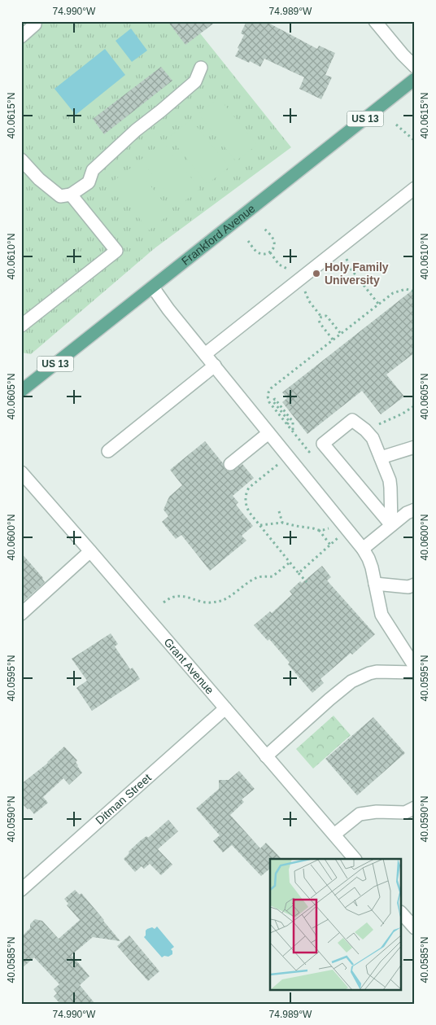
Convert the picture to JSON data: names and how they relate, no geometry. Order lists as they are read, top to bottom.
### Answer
{
  "streets": {
    "main road": ["US 13", "Frankford Avenue"],
    "street": ["Grant Avenue", "Ditman Street"]
  },
  "crossings": [
    ["Grant Avenue", "Ditman Street"]
  ],
  "places": ["Holy Family University"],
  "coordinates": [
    "74.990°W",
    "74.989°W",
    "40.0615°N",
    "40.0610°N",
    "40.0605°N",
    "40.0600°N",
    "40.0595°N",
    "40.0590°N",
    "40.0585°N"
  ]
}
